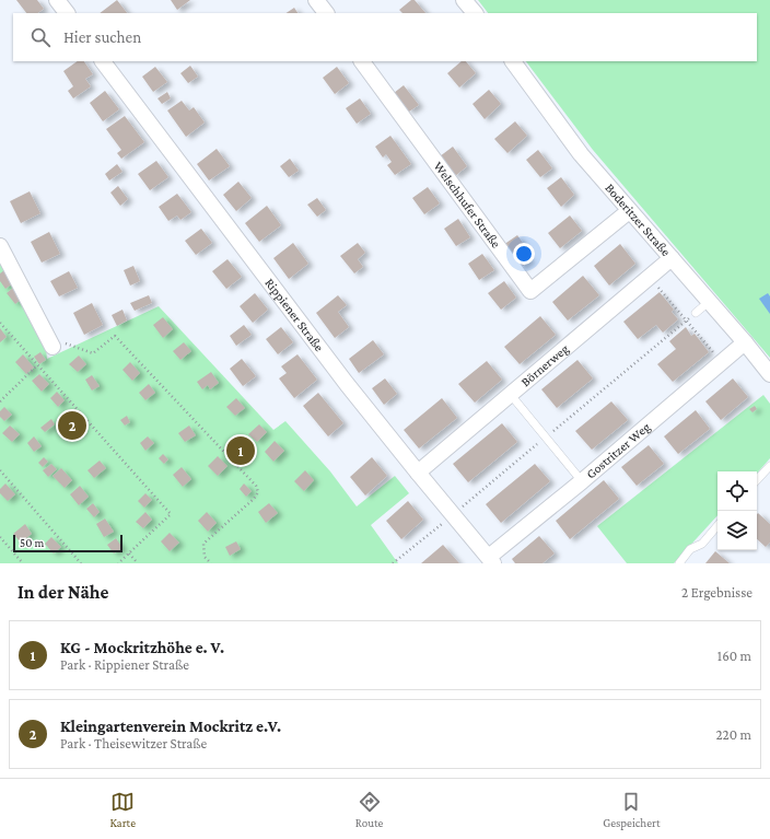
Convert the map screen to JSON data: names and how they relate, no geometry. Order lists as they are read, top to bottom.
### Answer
{
  "streets": {
    "street": [
      "Welschhufer Straße",
      "Boderitzer Straße",
      "Rippiener Straße",
      "Börnerweg",
      "Gostritzer Weg"
    ]
  },
  "crossings": [
    ["Welschhufer Straße", "Boderitzer Straße"],
    ["Boderitzer Straße", "Börnerweg"],
    ["Boderitzer Straße", "Gostritzer Weg"],
    ["Rippiener Straße", "Börnerweg"],
    ["Rippiener Straße", "Gostritzer Weg"]
  ],
  "scale_bar": "50 m",
  "page": {
    "search": "Hier suchen",
    "pins": ["2", "1"],
    "scale": "50 m",
    "heading": ["In der Nähe", "2 Ergebnisse"],
    "list": [
      {
        "mark": "1",
        "name": "KG - Mockritzhöhe e. V.",
        "note": "Park · Rippiener Straße",
        "value": "160 m"
      },
      {
        "mark": "2",
        "name": "Kleingartenverein Mockritz e.V.",
        "note": "Park · Theisewitzer Straße",
        "value": "220 m"
      }
    ],
    "nav": ["Karte", "Route", "Gespeichert"]
  }
}
